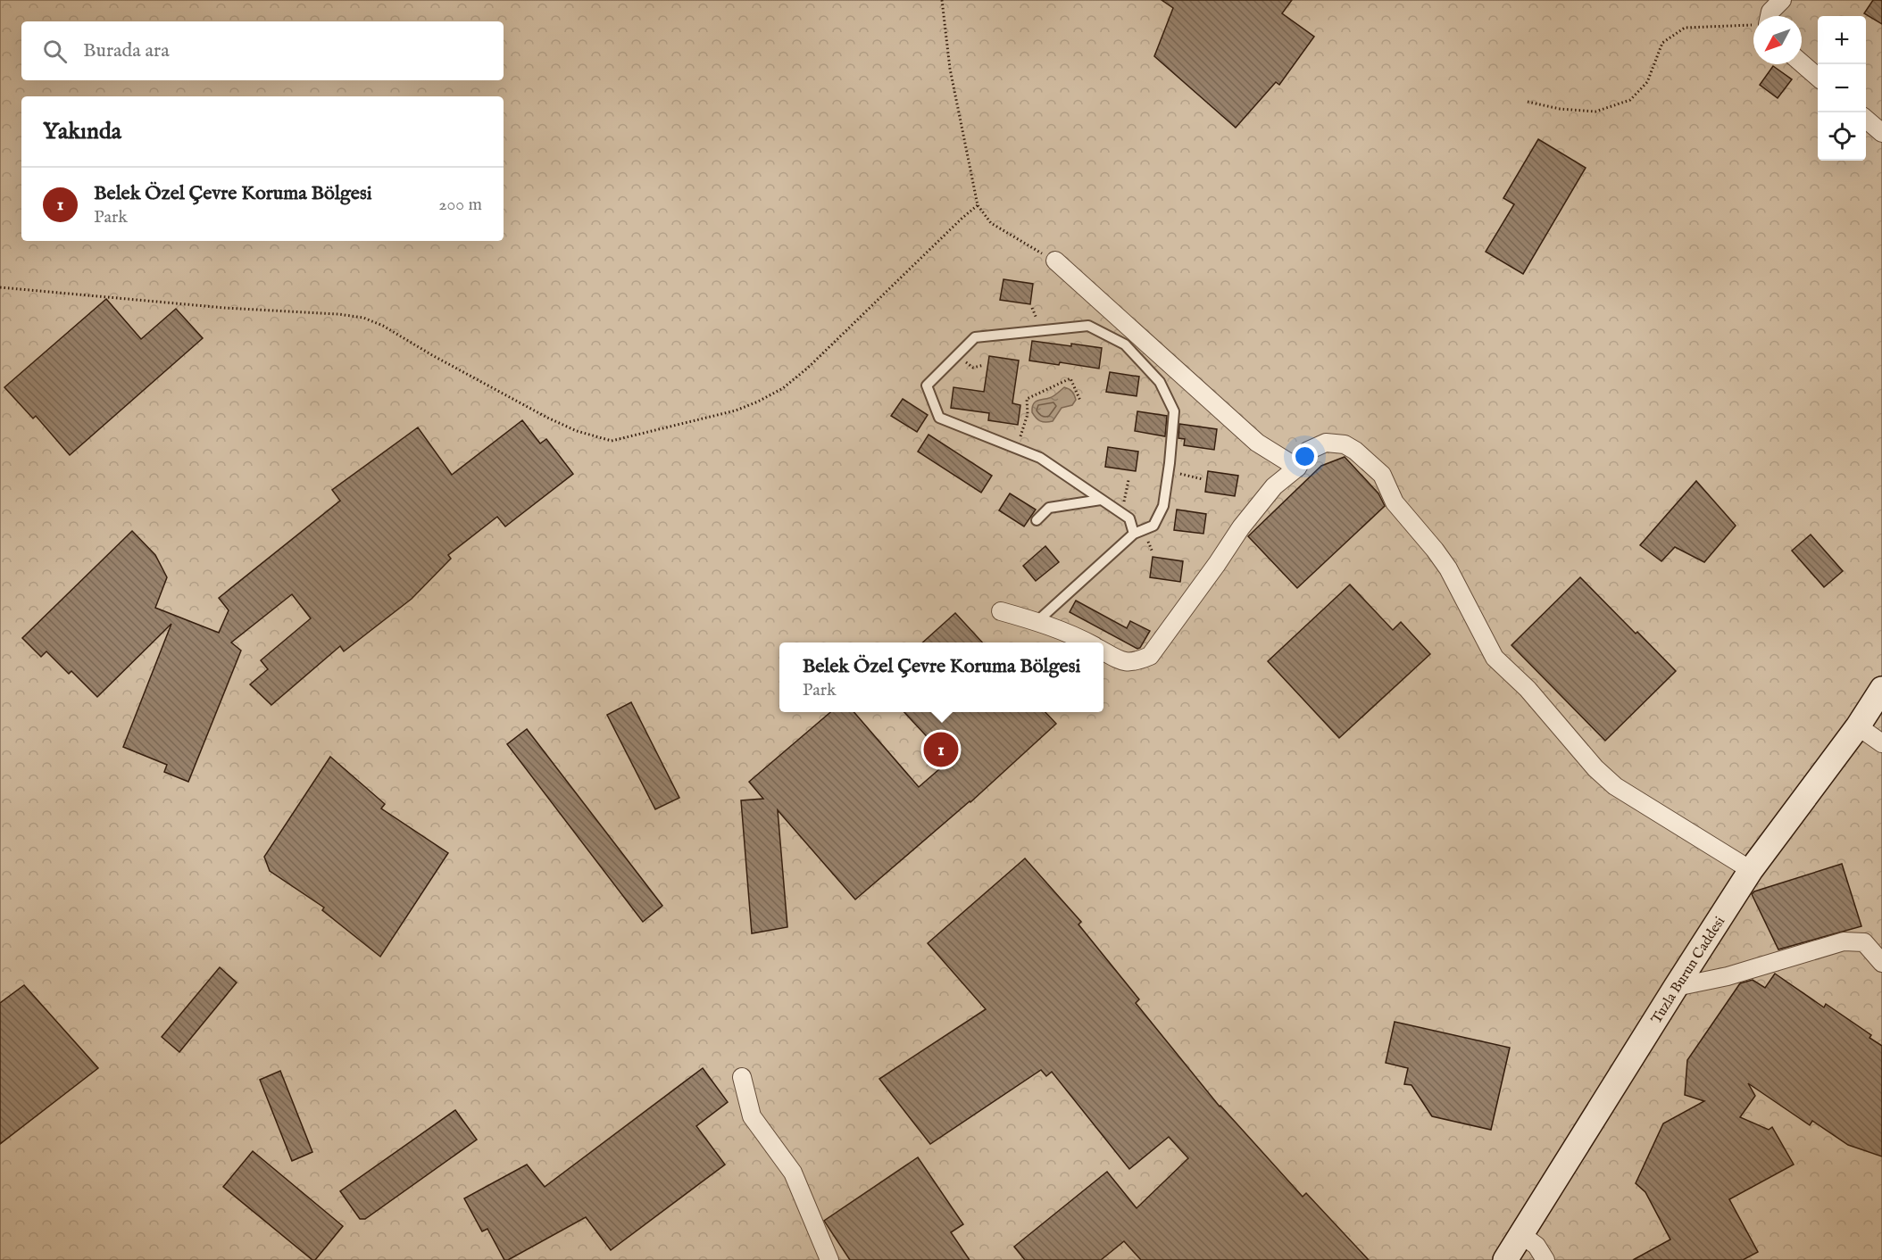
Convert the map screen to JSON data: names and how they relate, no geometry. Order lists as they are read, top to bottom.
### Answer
{
  "streets": {
    "main road": ["Tuzla Burun Caddesi"]
  },
  "north": "bottom left",
  "page": {
    "map_buttons": ["+", "−"],
    "search": "Burada ara",
    "heading": "Yakında",
    "list": [
      {
        "mark": "1",
        "name": "Belek Özel Çevre Koruma Bölgesi",
        "note": "Park",
        "value": "200 m"
      }
    ],
    "popup": ["Belek Özel Çevre Koruma Bölgesi", "Park"],
    "pins": "1"
  }
}
